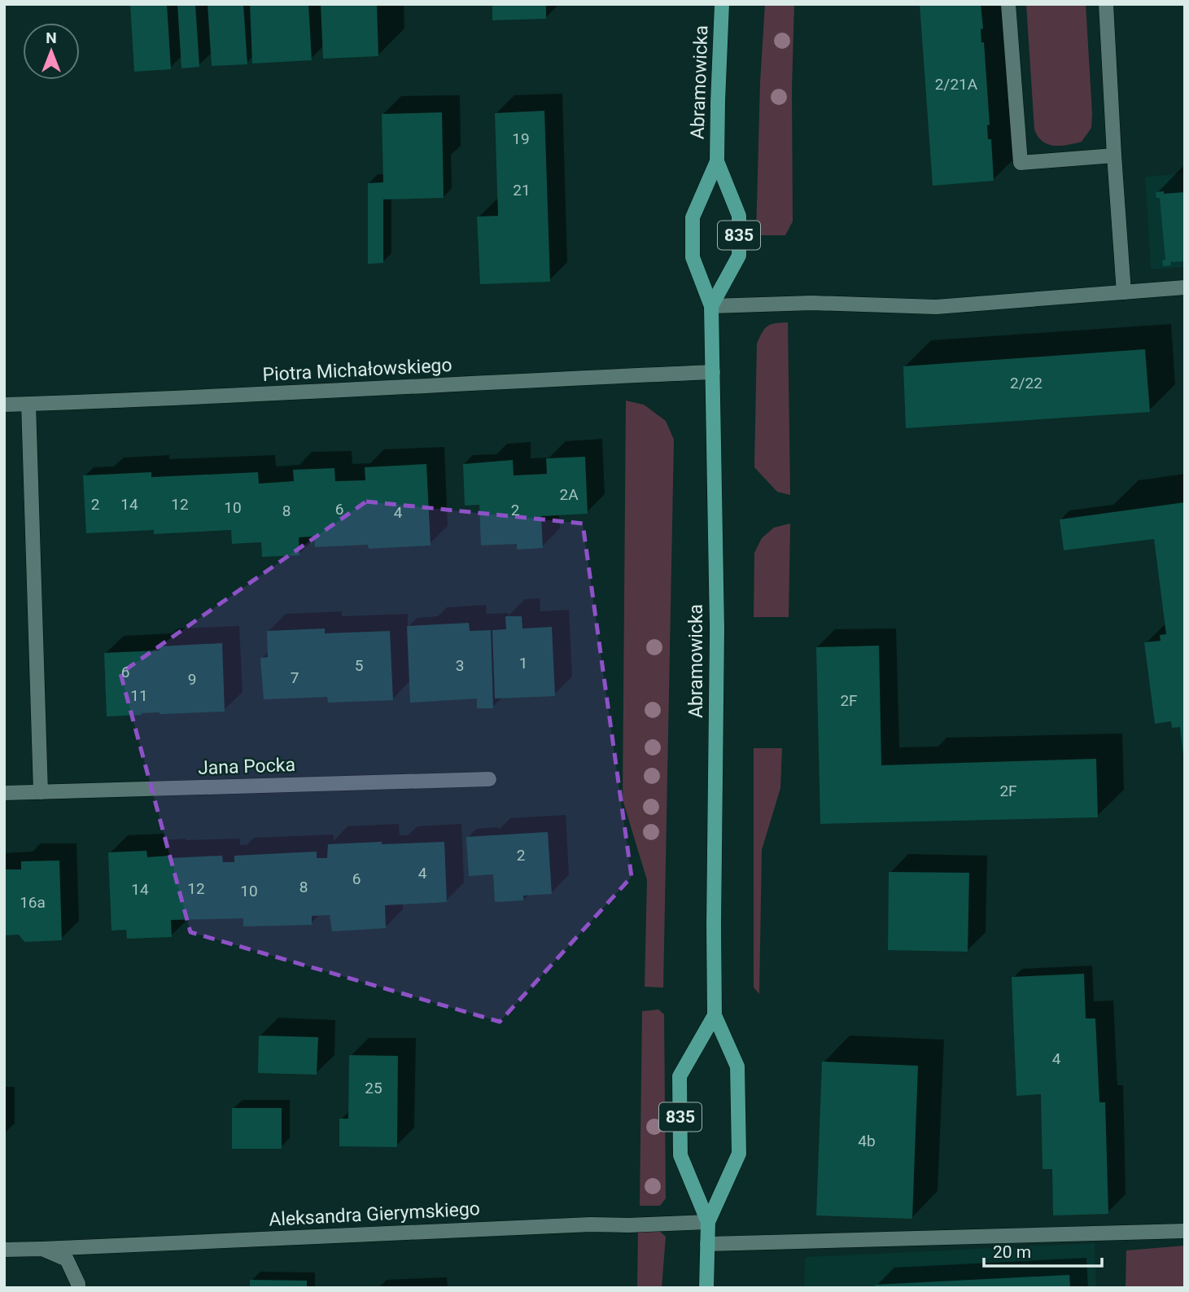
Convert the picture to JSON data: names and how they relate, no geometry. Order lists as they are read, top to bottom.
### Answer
{
  "streets": {
    "main road": ["Abramowicka", "835"],
    "street": ["Piotra Michałowskiego", "Jana Pocka", "Aleksandra Gierymskiego"]
  },
  "crossings": [
    ["Abramowicka", "Piotra Michałowskiego"],
    ["Abramowicka", "Aleksandra Gierymskiego"]
  ],
  "house_numbers": [
    "2/21A",
    "19",
    "21",
    "2/22",
    "2A",
    "2",
    "14",
    "12",
    "10",
    "6",
    "2",
    "8",
    "4",
    "1",
    "5",
    "3",
    "6",
    "7",
    "9",
    "11",
    "2F",
    "2F",
    "2",
    "4",
    "6",
    "8",
    "12",
    "14",
    "10",
    "16a",
    "4",
    "25",
    "4b"
  ],
  "scale_bar": "20 m",
  "north": "top"
}
